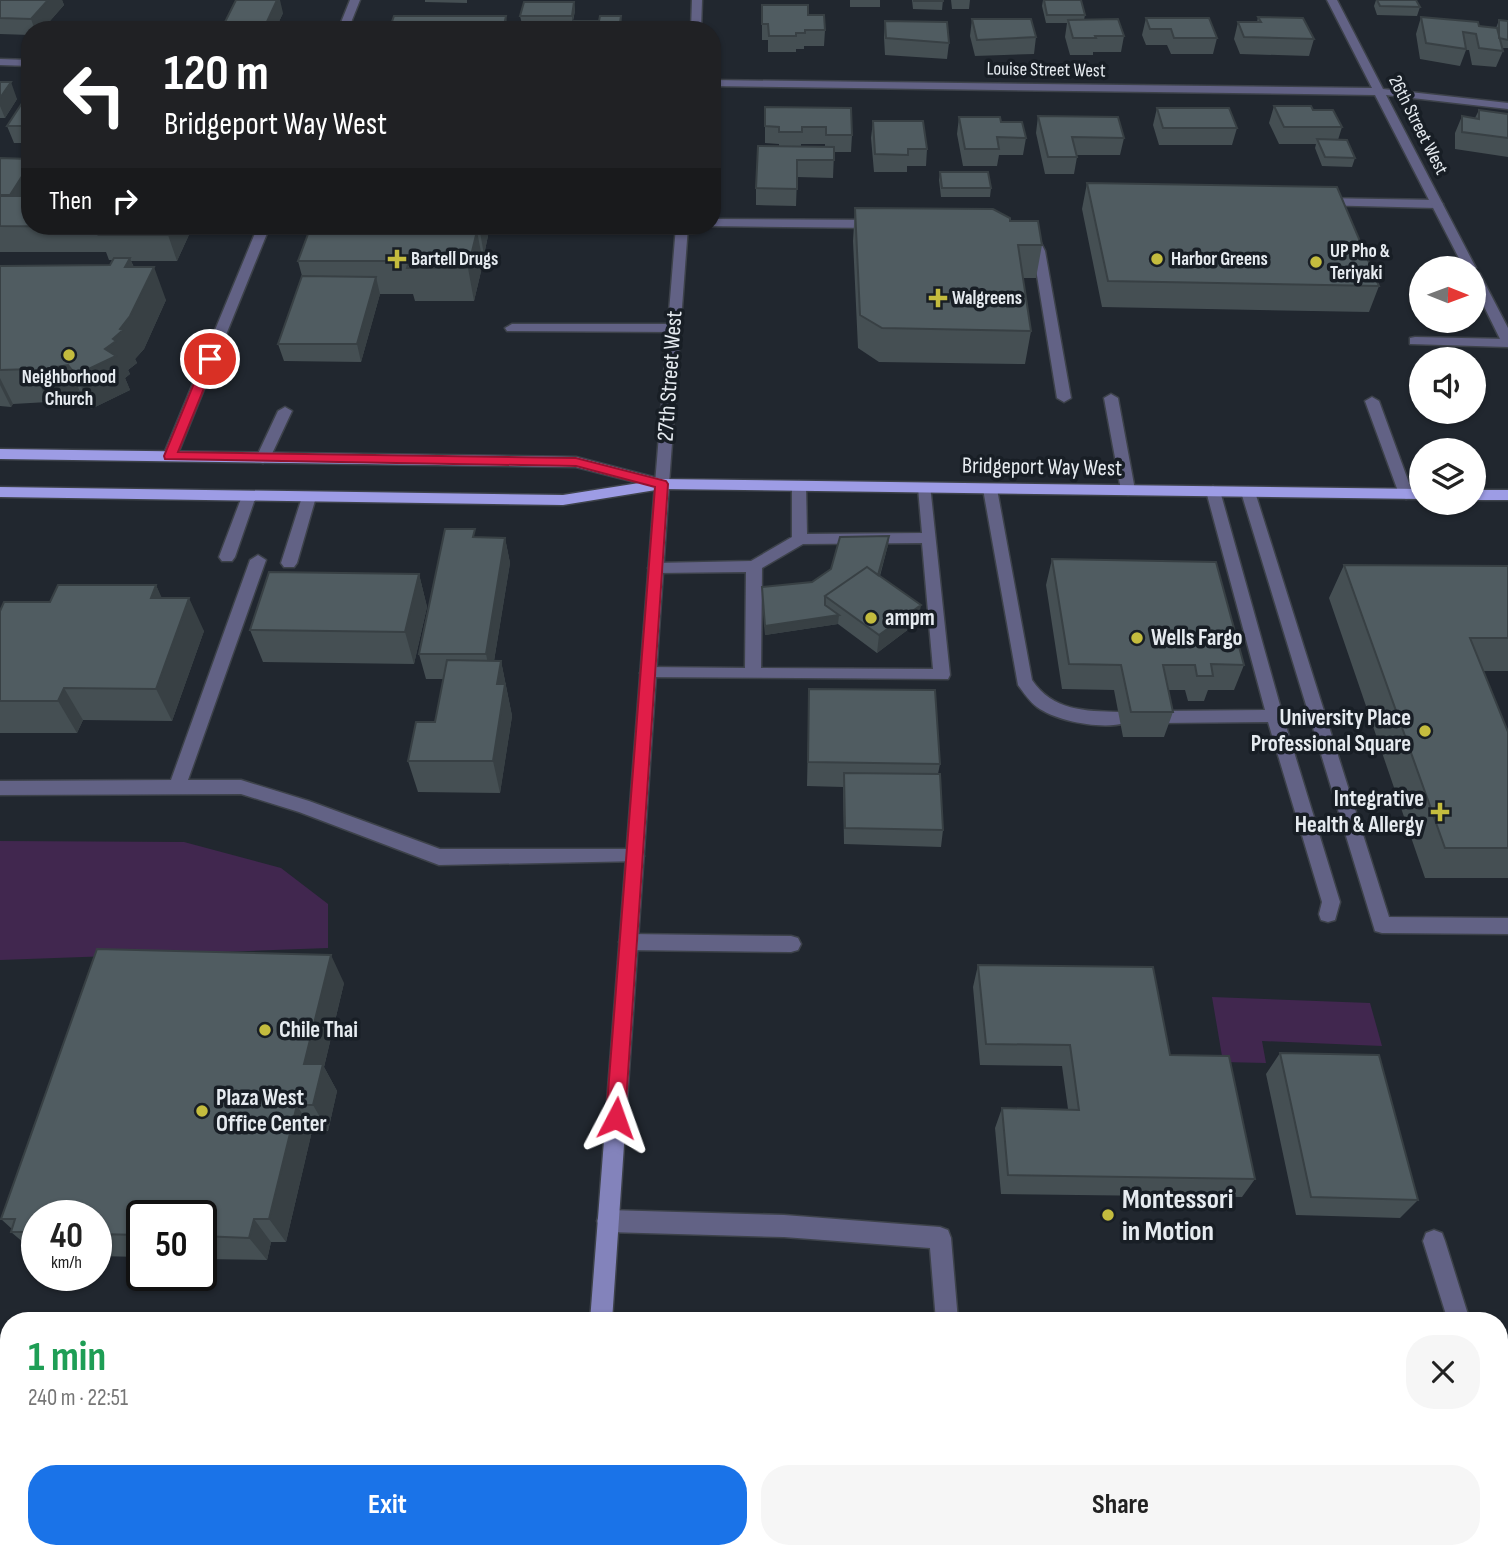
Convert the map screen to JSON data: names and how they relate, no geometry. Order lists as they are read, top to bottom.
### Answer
{
  "streets": {
    "main road": ["27th Street West", "Bridgeport Way West"],
    "street": ["Louise Street West", "26th Street West"]
  },
  "crossings": [
    ["Louise Street West", "26th Street West"],
    ["27th Street West", "Bridgeport Way West"]
  ],
  "places": {
    "health": ["Bartell Drugs", "Walgreens", "Integrative Health & Allergy"],
    "other": [
      "Harbor Greens",
      "UP Pho & Teriyaki",
      "Neighborhood Church",
      "ampm",
      "Wells Fargo",
      "University Place Professional Square",
      "Chile Thai",
      "Plaza West Office Center",
      "Montessori in Motion"
    ]
  },
  "north": "right",
  "page": {
    "turn": ["120 m", "Bridgeport Way West"],
    "then": "Then",
    "speed": "40 km/h",
    "limit": "50",
    "heading": ["1 min", "240 m · 22:51"],
    "buttons": ["Exit", "Share"]
  }
}
